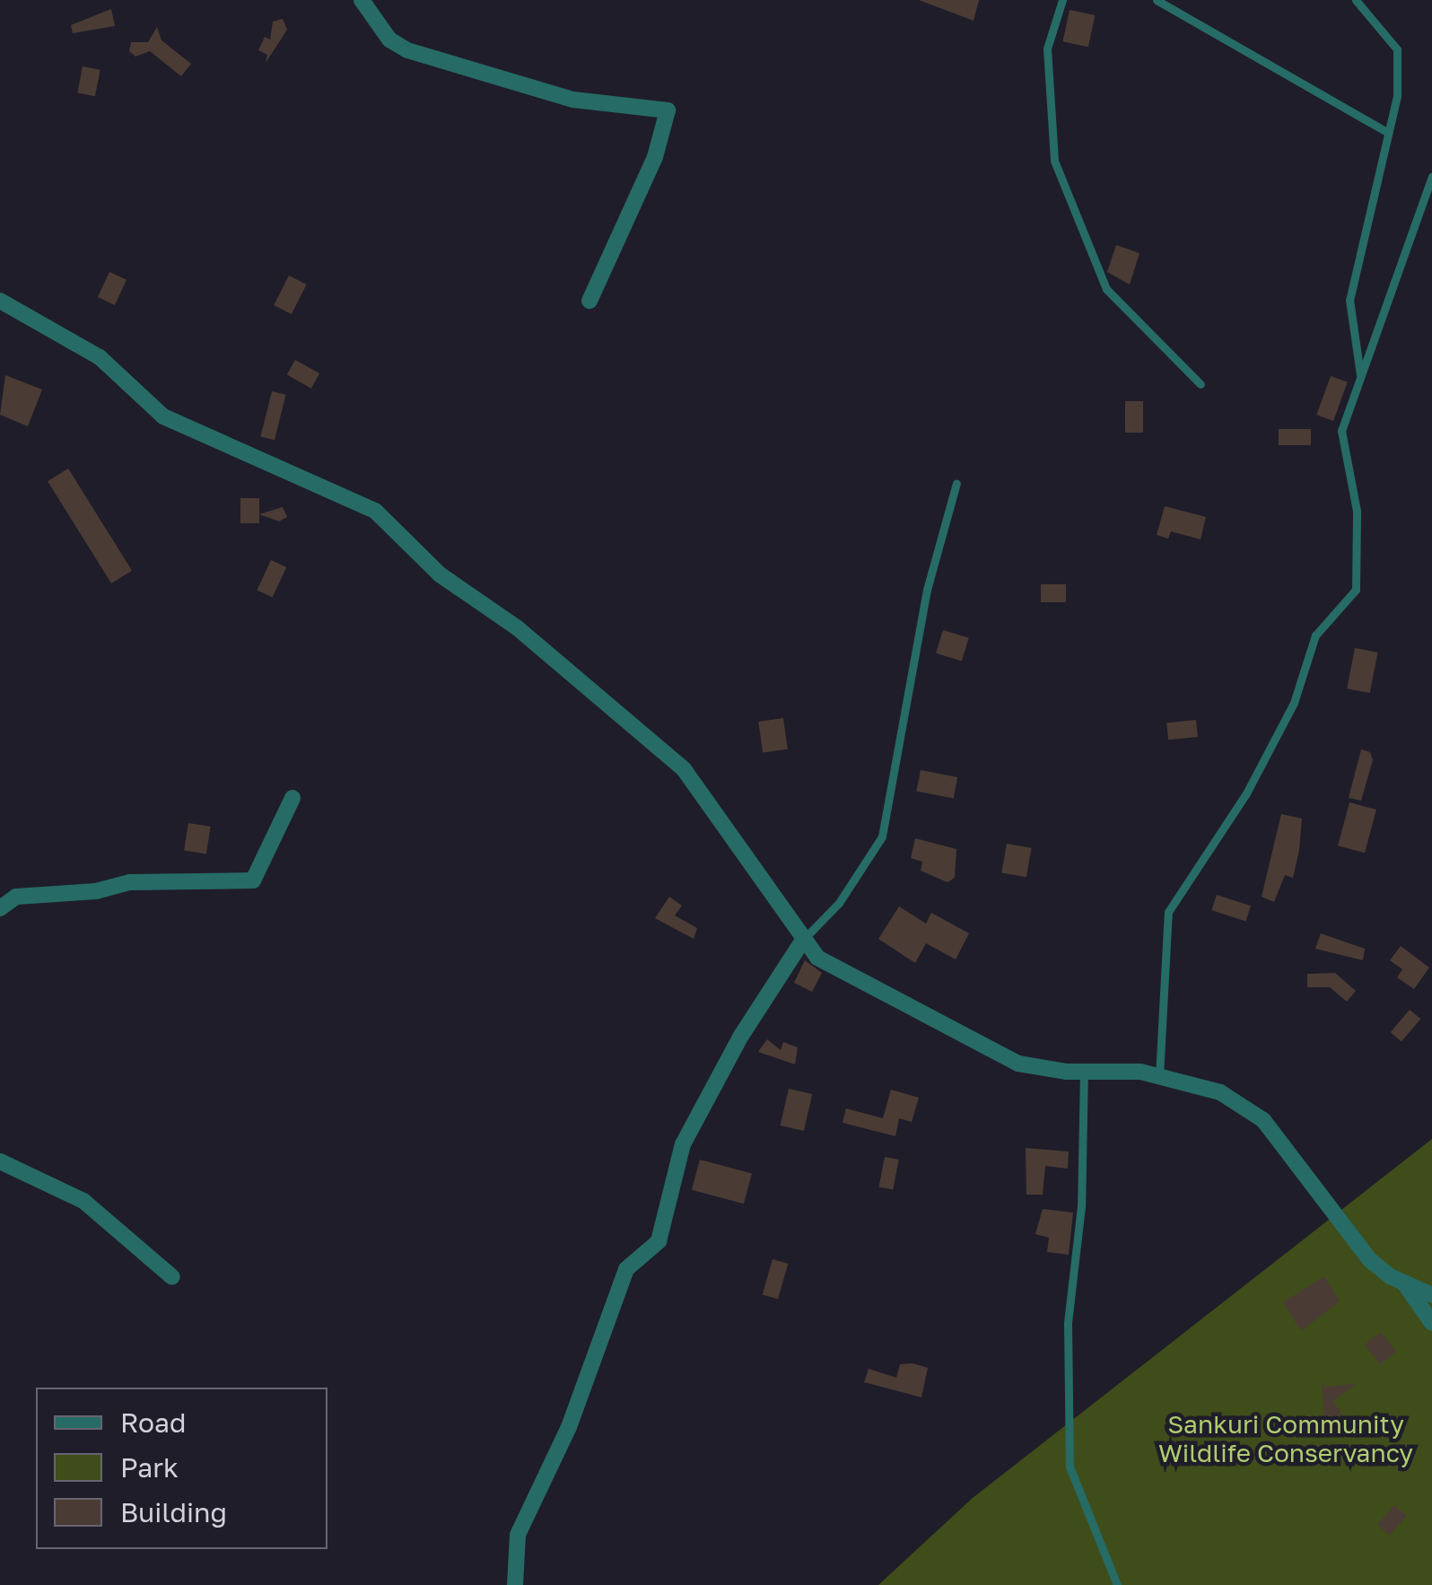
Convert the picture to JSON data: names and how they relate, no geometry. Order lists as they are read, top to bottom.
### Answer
{
  "parks": ["Sankuri Community Wildlife Conservancy"],
  "legend": ["Road", "Park", "Building"]
}
